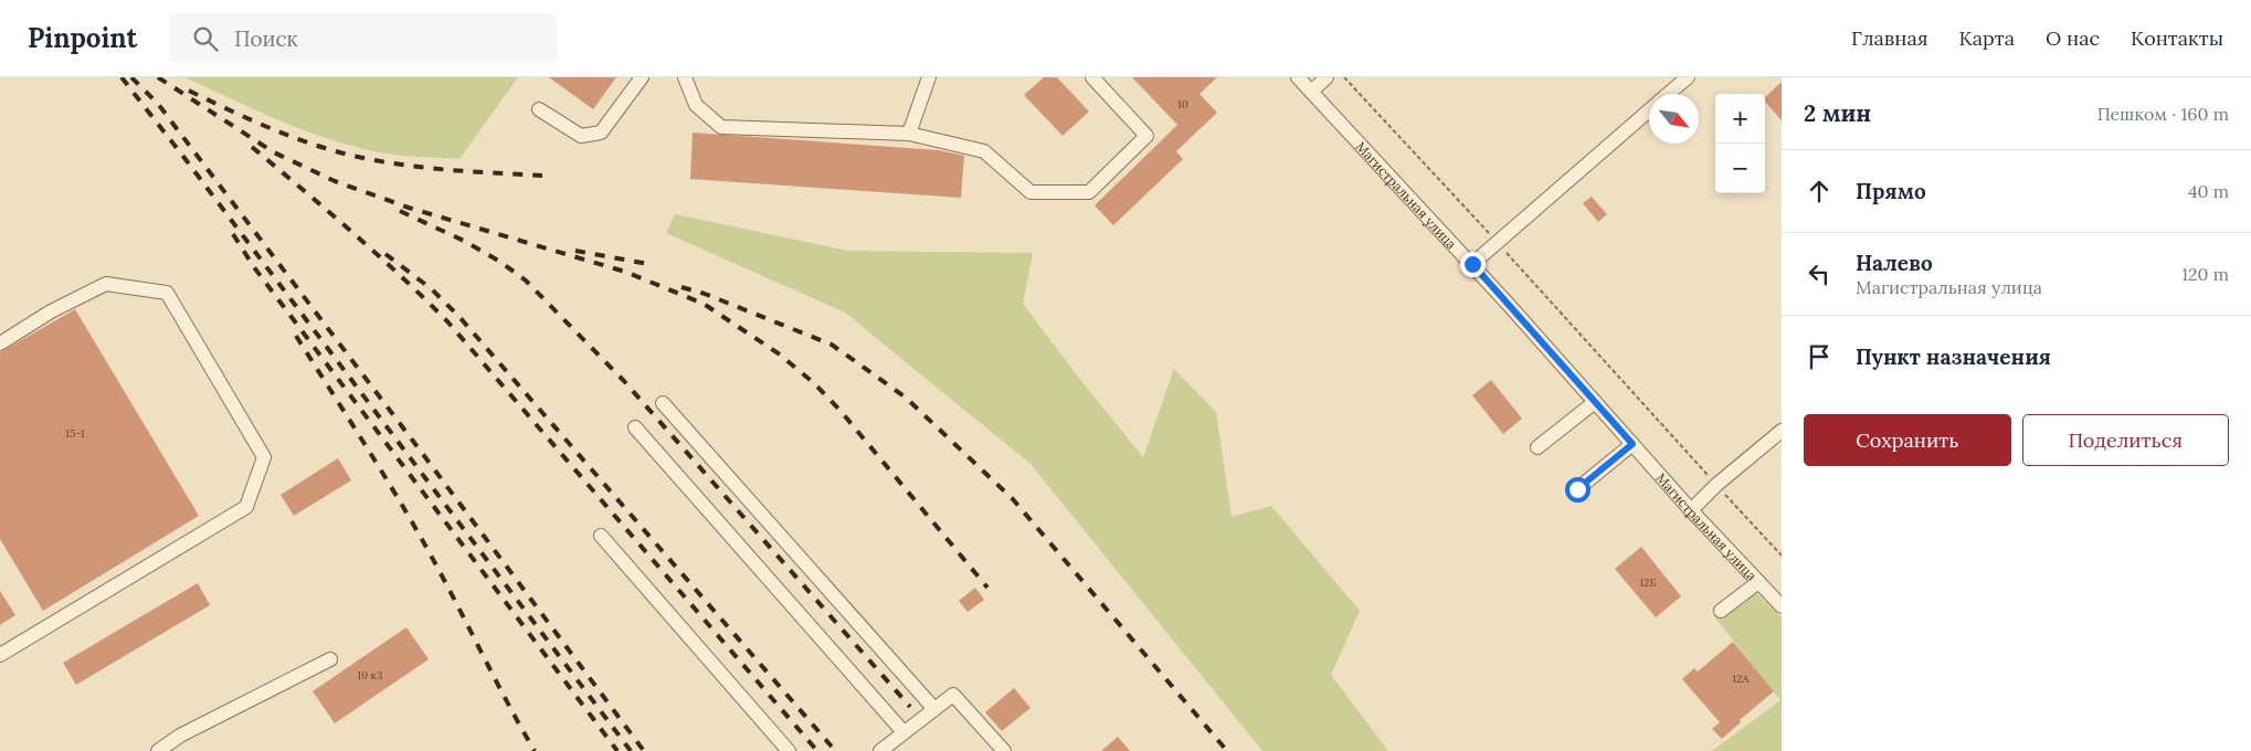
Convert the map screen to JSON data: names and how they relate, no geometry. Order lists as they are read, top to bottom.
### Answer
{
  "streets": {
    "street": ["Магистральная улица"]
  },
  "house_numbers": [
    "10",
    "15-1",
    "12Б",
    "19 к3",
    "12А"
  ],
  "north": "bottom right",
  "page": {
    "header": "Pinpoint",
    "search": "Поиск",
    "nav": [
      "Главная",
      "Карта",
      "О нас",
      "Контакты"
    ],
    "heading": ["2 мин", "Пешком · 160 m"],
    "map_buttons": ["+", "−"],
    "list": [
      ["Прямо", "40 m"],
      ["Налево", "Магистральная улица", "120 m"],
      "Пункт назначения"
    ],
    "buttons": ["Сохранить", "Поделиться"]
  }
}
